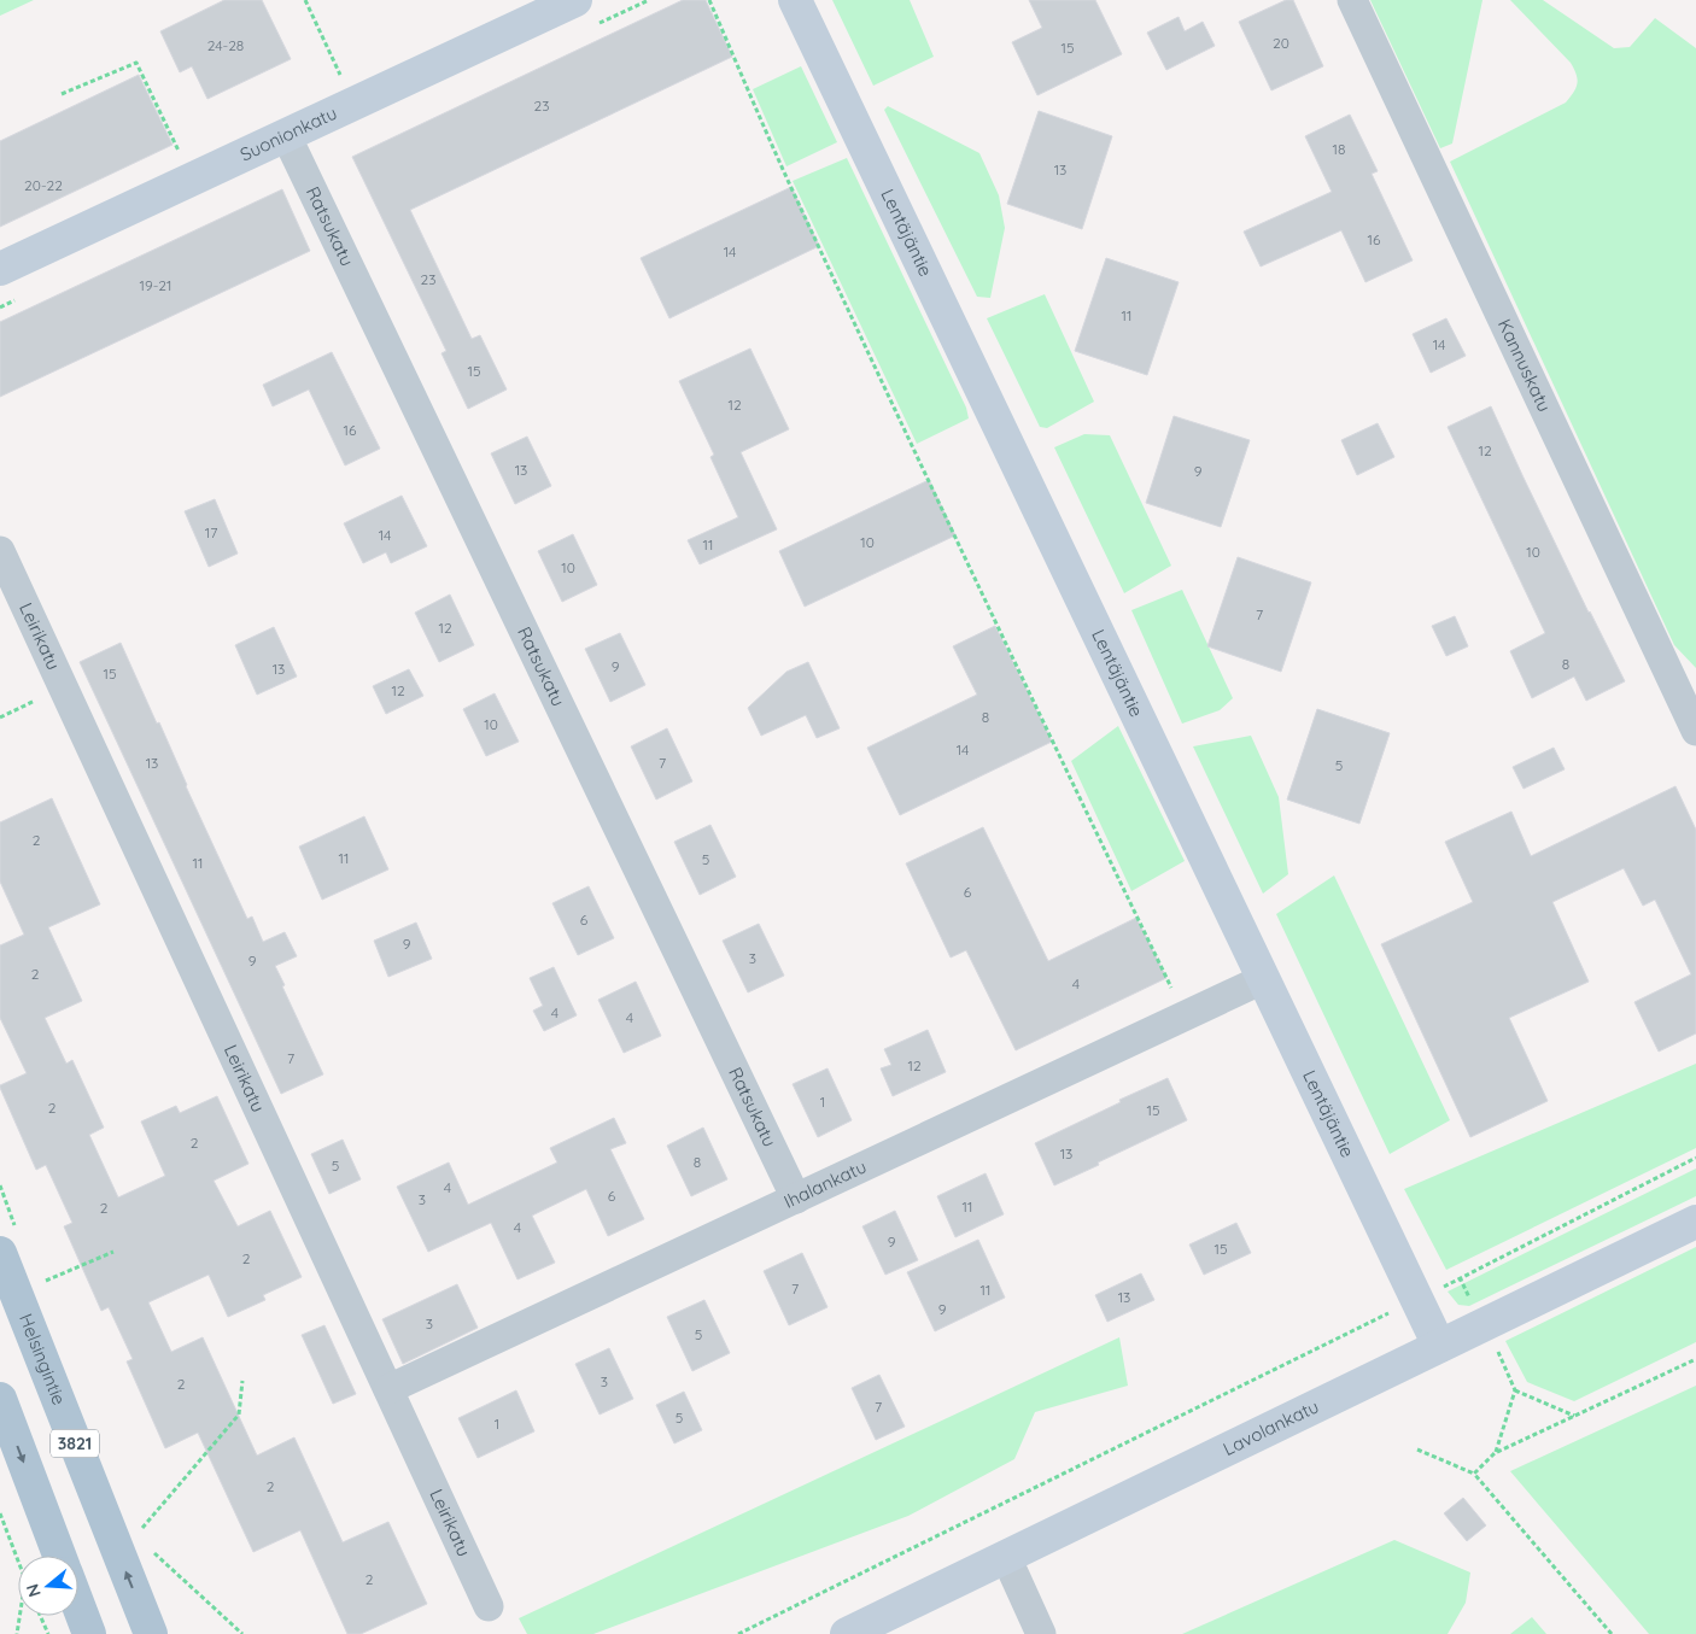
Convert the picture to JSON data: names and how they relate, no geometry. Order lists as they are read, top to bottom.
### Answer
{
  "streets": {
    "main road": ["Helsingintie", "3821"],
    "street": [
      "Suonionkatu",
      "Ratsukatu",
      "Lentäjäntie",
      "Kannuskatu",
      "Leirikatu",
      "Ihalankatu",
      "Lavolankatu"
    ]
  },
  "crossings": [
    ["Suonionkatu", "Ratsukatu"],
    ["Ratsukatu", "Ihalankatu"],
    ["Lentäjäntie", "Ihalankatu"],
    ["Lentäjäntie", "Lavolankatu"],
    ["Leirikatu", "Ihalankatu"]
  ],
  "house_numbers": [
    "20",
    "24-28",
    "15",
    "23",
    "18",
    "13",
    "20-22",
    "16",
    "14",
    "23",
    "19-21",
    "11",
    "14",
    "15",
    "12",
    "16",
    "12",
    "13",
    "9",
    "17",
    "14",
    "10",
    "11",
    "10",
    "10",
    "7",
    "12",
    "8",
    "9",
    "13",
    "15",
    "12",
    "8",
    "10",
    "14",
    "13",
    "7",
    "5",
    "2",
    "11",
    "5",
    "11",
    "6",
    "6",
    "9",
    "3",
    "9",
    "2",
    "4",
    "4",
    "4",
    "7",
    "12",
    "1",
    "2",
    "15",
    "2",
    "13",
    "8",
    "5",
    "4",
    "6",
    "3",
    "11",
    "2",
    "4",
    "9",
    "15",
    "2",
    "7",
    "11",
    "13",
    "9",
    "3",
    "5",
    "3",
    "2",
    "7",
    "5",
    "1",
    "2",
    "2"
  ],
  "north": "left"
}
